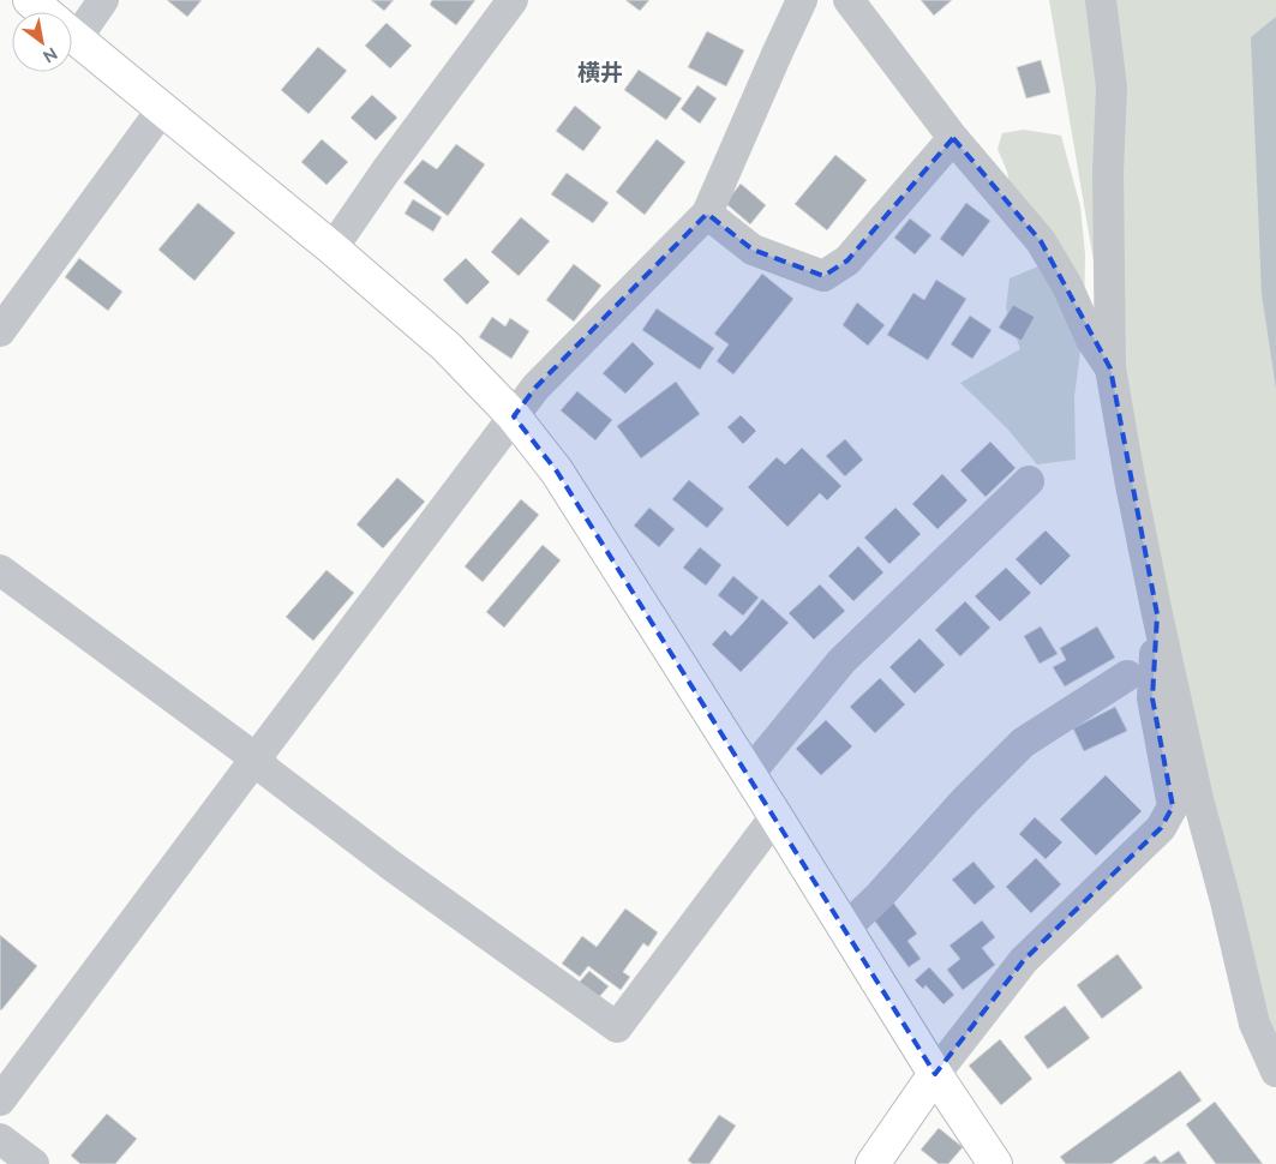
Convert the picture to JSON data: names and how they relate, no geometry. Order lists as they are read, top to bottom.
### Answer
{
  "districts": ["横井"],
  "north": "bottom right"
}
